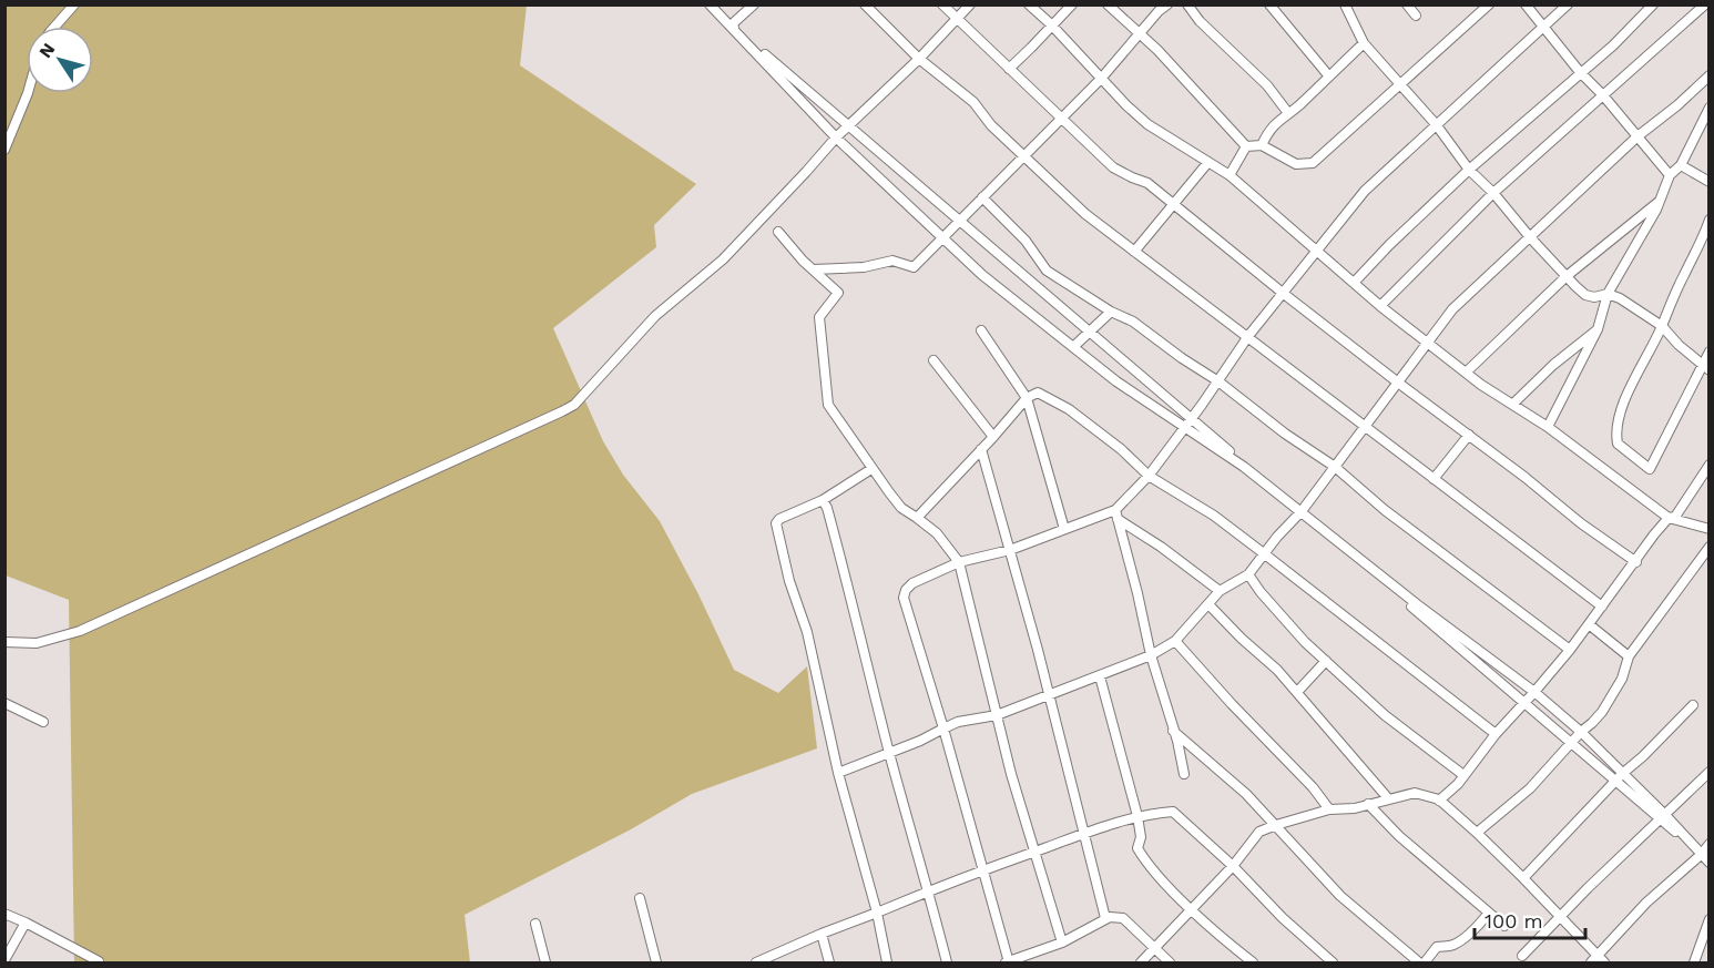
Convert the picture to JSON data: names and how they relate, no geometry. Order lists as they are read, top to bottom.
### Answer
{
  "scale_bar": "100 m",
  "north": "top left"
}
